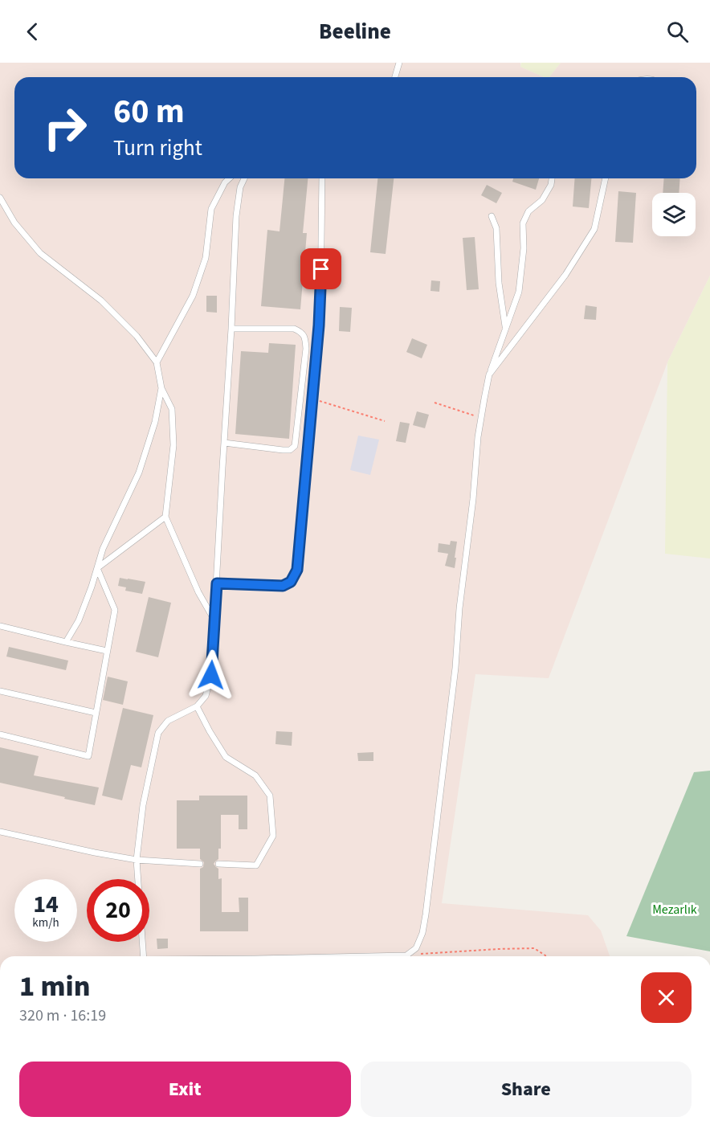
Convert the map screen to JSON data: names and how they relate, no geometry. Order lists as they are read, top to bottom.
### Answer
{
  "parks": ["Mezarlık"],
  "page": {
    "header": "Beeline",
    "turn": ["60 m", "Turn right"],
    "speed": "14 km/h",
    "limit": "20",
    "heading": ["1 min", "320 m · 16:19"],
    "buttons": ["Exit", "Share"]
  }
}
